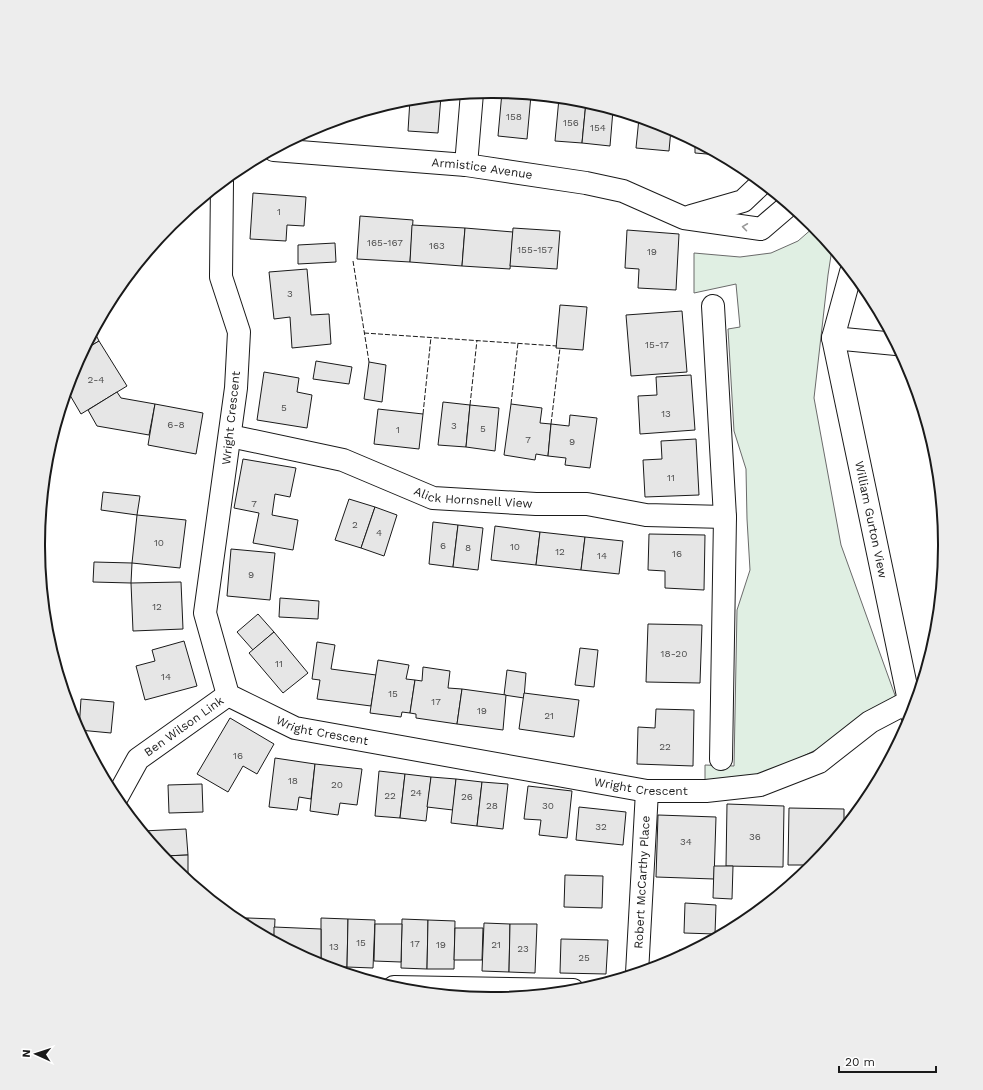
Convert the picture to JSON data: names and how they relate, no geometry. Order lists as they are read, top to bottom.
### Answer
{
  "streets": {
    "street": [
      "Armistice Avenue",
      "Wright Crescent",
      "Alick Hornsnell View",
      "William Gurton View",
      "Ben Wilson Link",
      "Robert McCarthy Place"
    ]
  },
  "crossings": [
    ["Wright Crescent", "Alick Hornsnell View"],
    ["Wright Crescent", "Ben Wilson Link"],
    ["Wright Crescent", "Robert McCarthy Place"]
  ],
  "house_numbers": [
    "158",
    "156",
    "154",
    "1",
    "165-167",
    "163",
    "155-157",
    "19",
    "3",
    "15-17",
    "2-4",
    "5",
    "13",
    "6-8",
    "3",
    "5",
    "1",
    "7",
    "9",
    "11",
    "7",
    "2",
    "4",
    "10",
    "6",
    "10",
    "8",
    "12",
    "16",
    "14",
    "9",
    "12",
    "18-20",
    "11",
    "14",
    "15",
    "17",
    "19",
    "21",
    "22",
    "16",
    "18",
    "20",
    "24",
    "22",
    "26",
    "28",
    "30",
    "32",
    "36",
    "34",
    "15",
    "17",
    "19",
    "21",
    "13",
    "23",
    "25"
  ],
  "scale_bar": "20 m",
  "north": "left"
}
